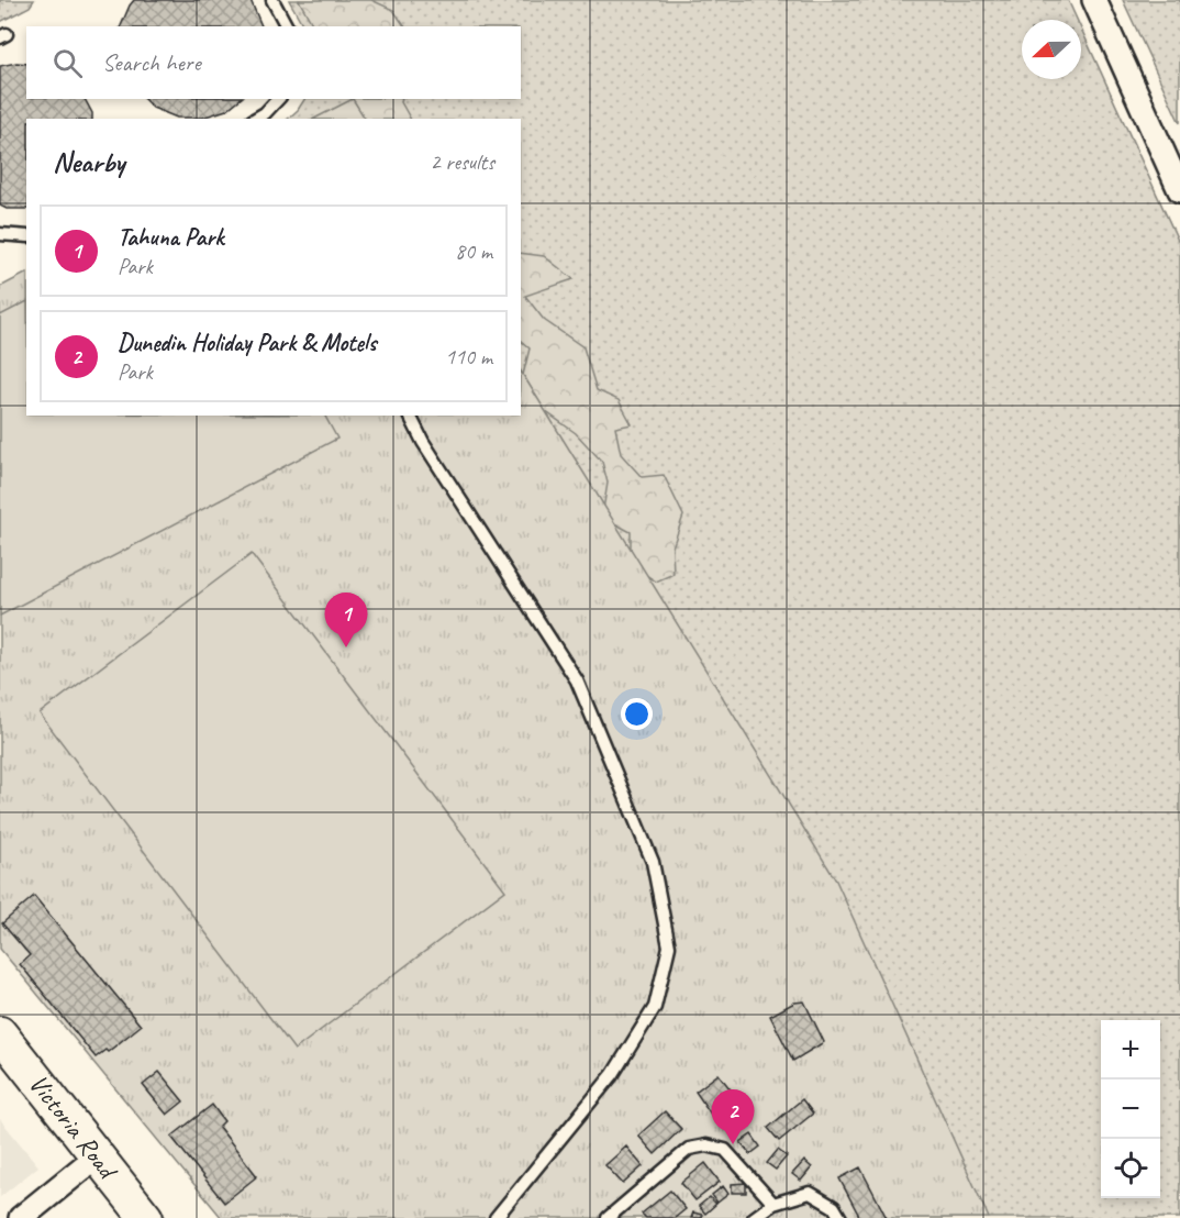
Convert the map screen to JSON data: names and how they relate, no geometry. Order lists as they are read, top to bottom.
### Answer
{
  "streets": {
    "street": ["Victoria Road"]
  },
  "north": "left",
  "page": {
    "search": "Search here",
    "heading": ["Nearby", "2 results"],
    "list": [
      {
        "mark": "1",
        "name": "Tahuna Park",
        "note": "Park",
        "value": "80 m"
      },
      {
        "mark": "2",
        "name": "Dunedin Holiday Park & Motels",
        "note": "Park",
        "value": "110 m"
      }
    ],
    "pins": ["1", "2"],
    "map_buttons": ["+", "−"]
  }
}
